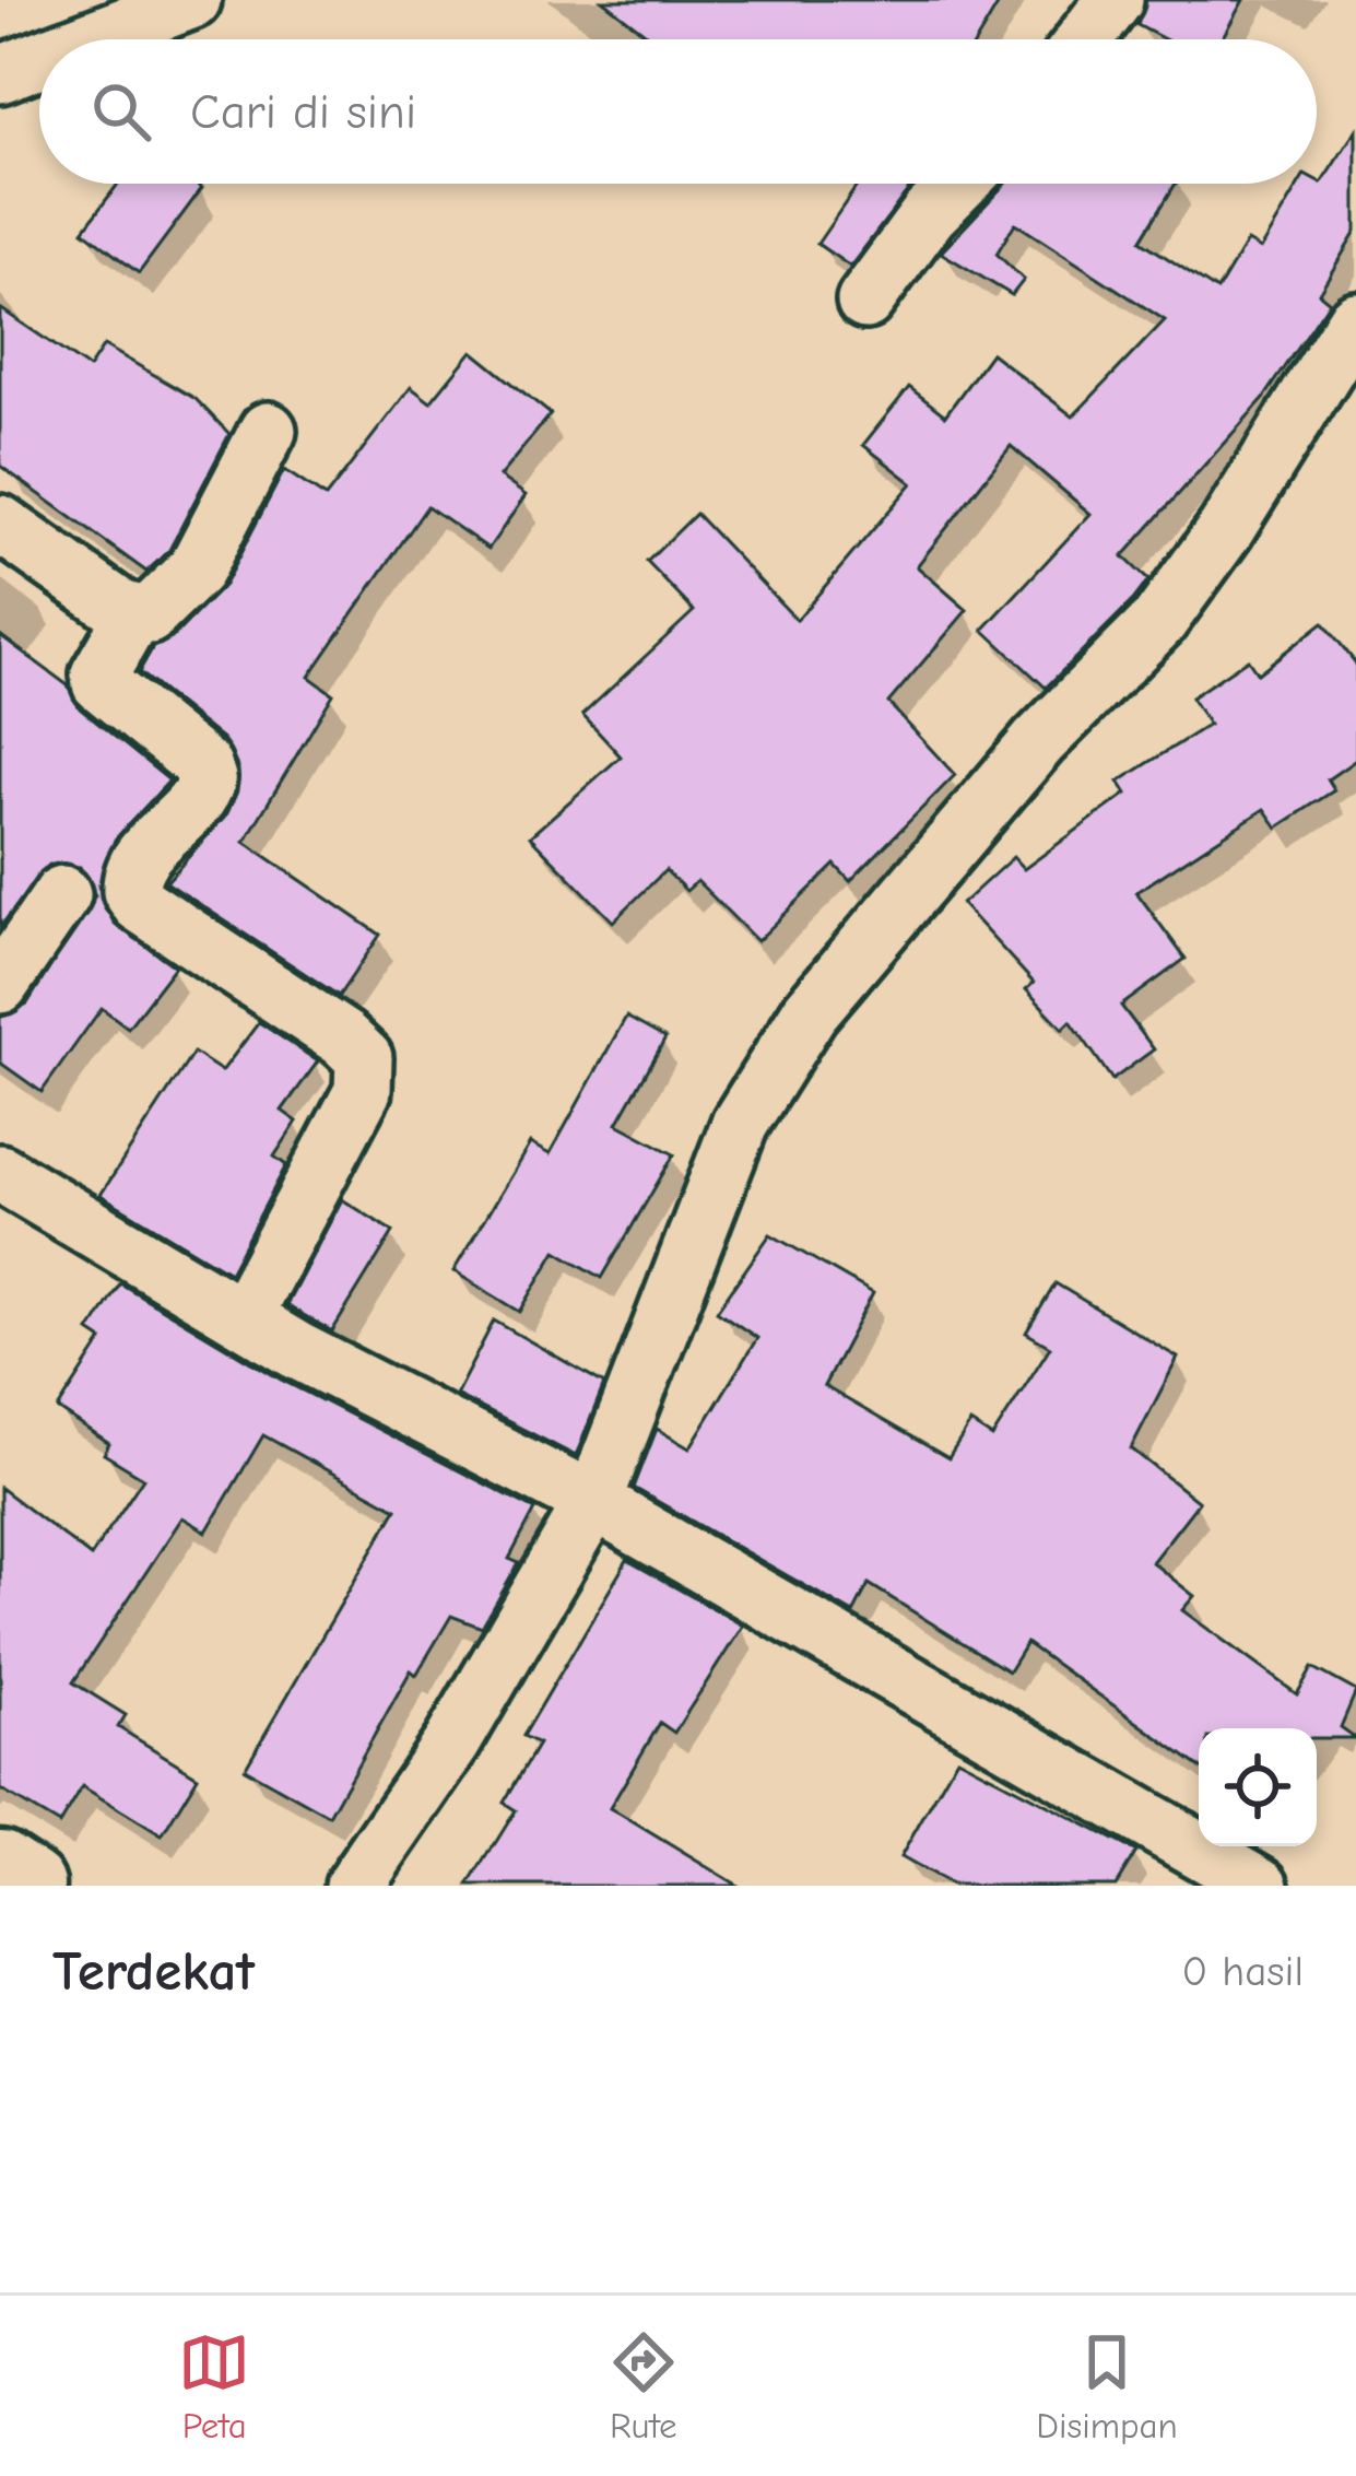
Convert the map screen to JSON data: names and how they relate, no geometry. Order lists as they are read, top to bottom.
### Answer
{
  "page": {
    "search": "Cari di sini",
    "heading": ["Terdekat", "0 hasil"],
    "nav": ["Peta", "Rute", "Disimpan"]
  }
}
